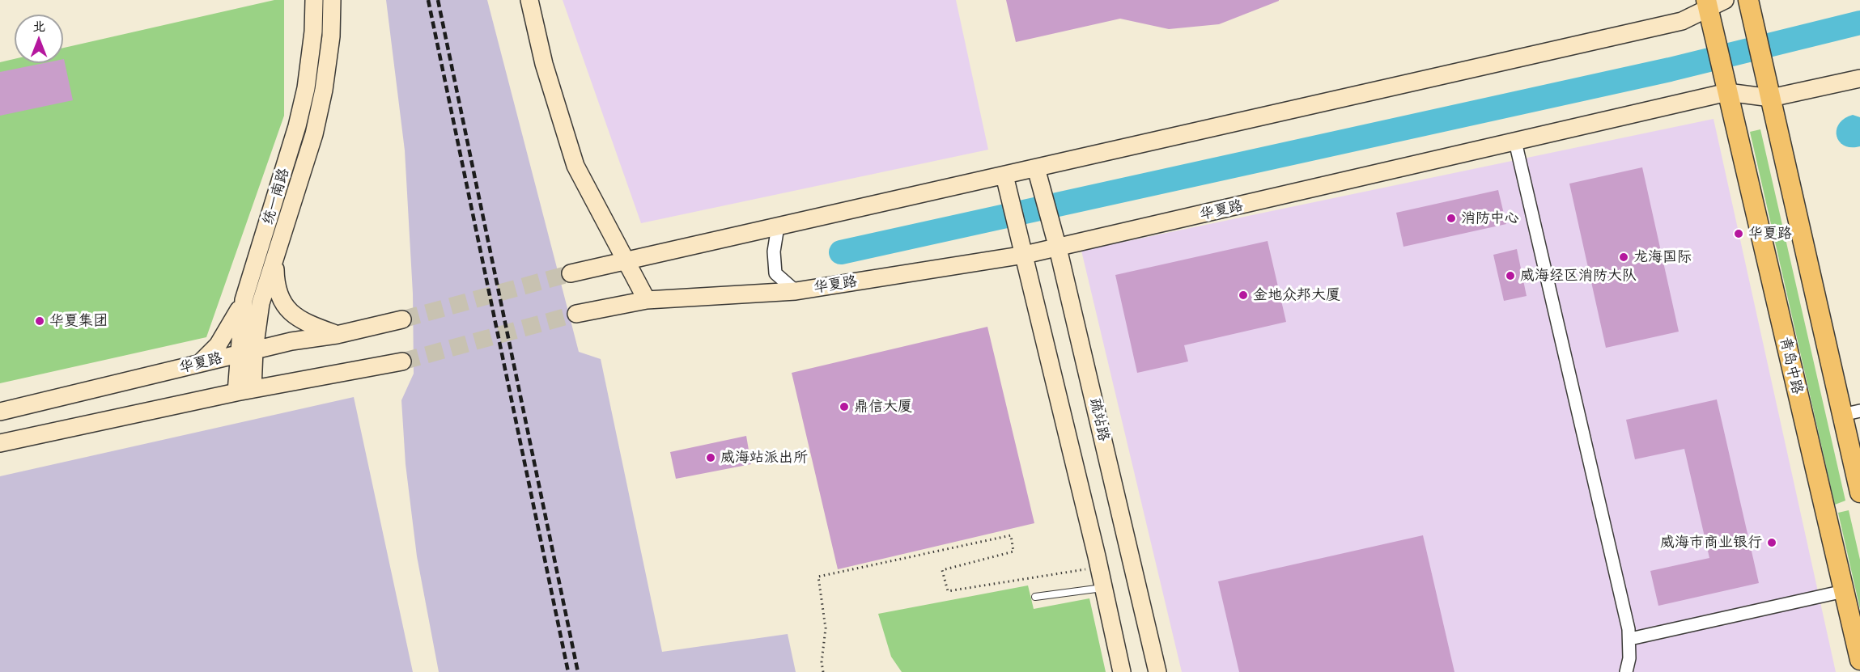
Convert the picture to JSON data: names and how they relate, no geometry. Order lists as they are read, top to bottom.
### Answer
{
  "streets": {
    "main road": [
      "统一南路",
      "华夏路",
      "青岛中路",
      "疏站路"
    ]
  },
  "crossings": [
    ["统一南路", "华夏路"],
    ["华夏路", "青岛中路"],
    ["华夏路", "疏站路"]
  ],
  "places": [
    "消防中心",
    "华夏路",
    "龙海国际",
    "威海经区消防大队",
    "金地众邦大厦",
    "华夏集团",
    "鼎信大厦",
    "威海站派出所",
    "威海市商业银行"
  ],
  "north": "top"
}
